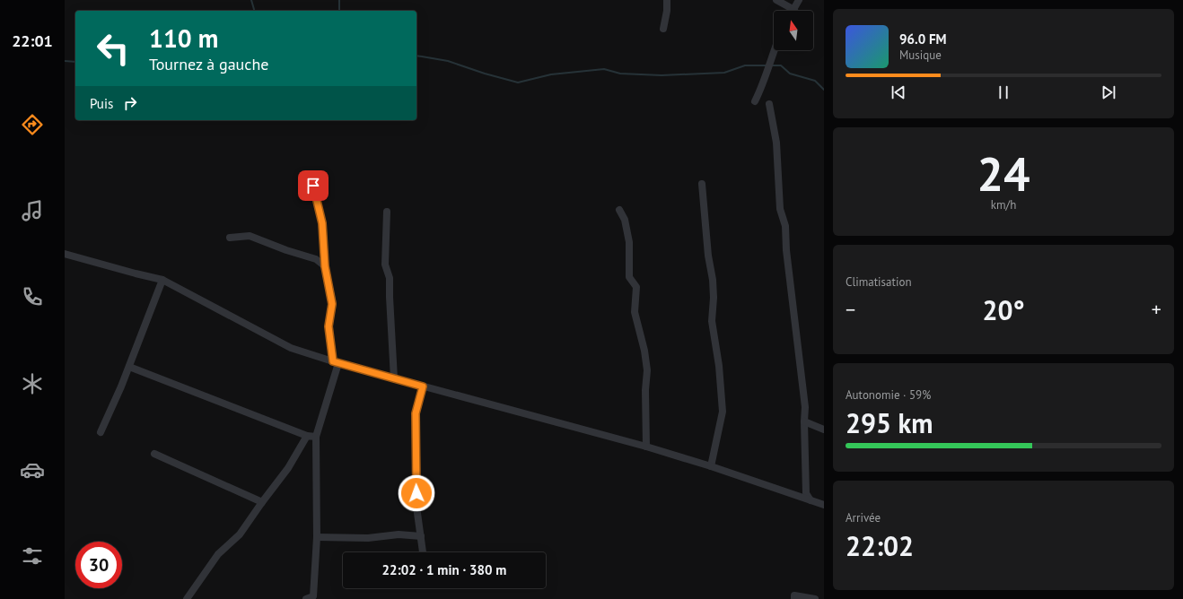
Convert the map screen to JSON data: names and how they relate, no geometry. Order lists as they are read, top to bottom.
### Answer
{
  "north": "top",
  "page": {
    "tabs": "22:01",
    "turn": ["110 m", "Tournez à gauche"],
    "song": ["96.0 FM", "Musique"],
    "then": "Puis",
    "tile": [
      ["24", "km/h"],
      "Climatisation",
      ["Autonomie · 59%", "295 km"],
      ["Arrivée", "22:02"]
    ],
    "heat": ["−", "20°", "+"],
    "limit": "30",
    "trip": "22:02 · 1 min · 380 m"
  }
}
